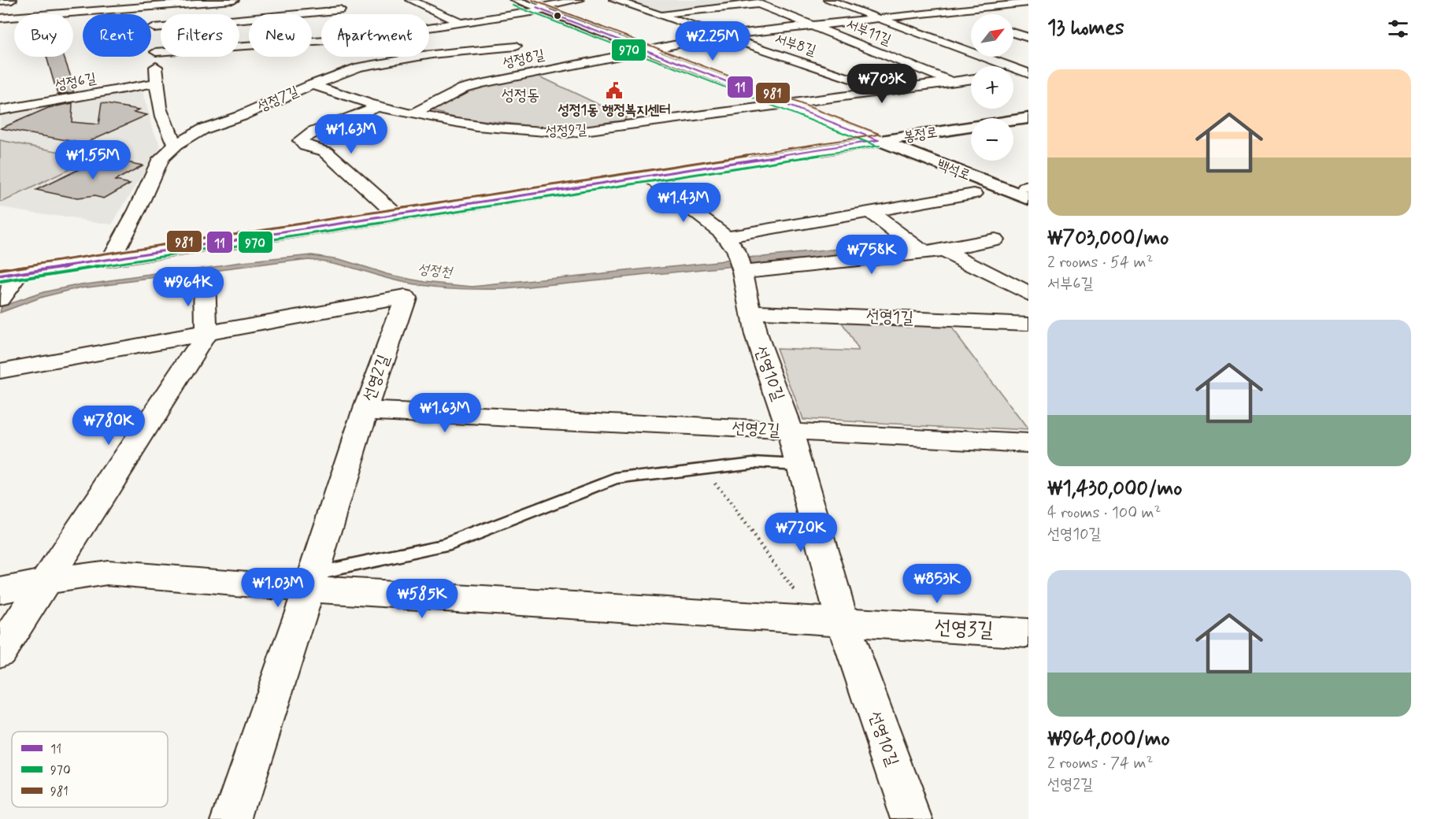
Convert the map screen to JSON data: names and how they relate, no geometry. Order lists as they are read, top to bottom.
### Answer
{
  "streets": {
    "street": [
      "서부11길",
      "서부8길",
      "성정8길",
      "성정6길",
      "성정7길",
      "성정9길",
      "봉정로",
      "백석로",
      "선영1길",
      "선영10길",
      "선영2길",
      "선영3길"
    ]
  },
  "crossings": [
    ["서부11길", "성정8길"],
    ["서부11길", "성정9길"],
    ["서부8길", "성정8길"],
    ["서부8길", "성정9길"],
    ["성정8길", "성정9길"],
    ["성정8길", "백석로"],
    ["성정7길", "성정9길"],
    ["성정7길", "봉정로"],
    ["성정9길", "백석로"],
    ["봉정로", "백석로"],
    ["선영1길", "선영10길"],
    ["선영10길", "선영2길"],
    ["선영10길", "선영3길"]
  ],
  "districts": ["성정동"],
  "water": ["성정천"],
  "places": {
    "public building": ["성정1동 행정복지센터"]
  },
  "lines": ["transit line 981", "transit line 970", "transit line 11"],
  "legend": ["11", "970", "981"],
  "north": "top right",
  "page": {
    "heading": "13 homes",
    "map_buttons": ["+", "−"],
    "chip": [
      "Buy",
      "Rent",
      "Filters",
      "New",
      "Apartment"
    ],
    "price": [
      "₩2.25M",
      "₩703K",
      "₩1.63M",
      "₩1.55M",
      "₩1.43M",
      "₩758K",
      "₩964K",
      "₩1.63M",
      "₩780K",
      "₩720K",
      "₩853K",
      "₩1.03M",
      "₩585K"
    ],
    "list": [
      {
        "name": "₩703,000/mo",
        "note": "2 rooms · 54 m² · 서부6길"
      },
      {
        "name": "₩1,430,000/mo",
        "note": "4 rooms · 100 m² · 선영10길"
      },
      {
        "name": "₩964,000/mo",
        "note": "2 rooms · 74 m² · 선영2길"
      }
    ]
  }
}
